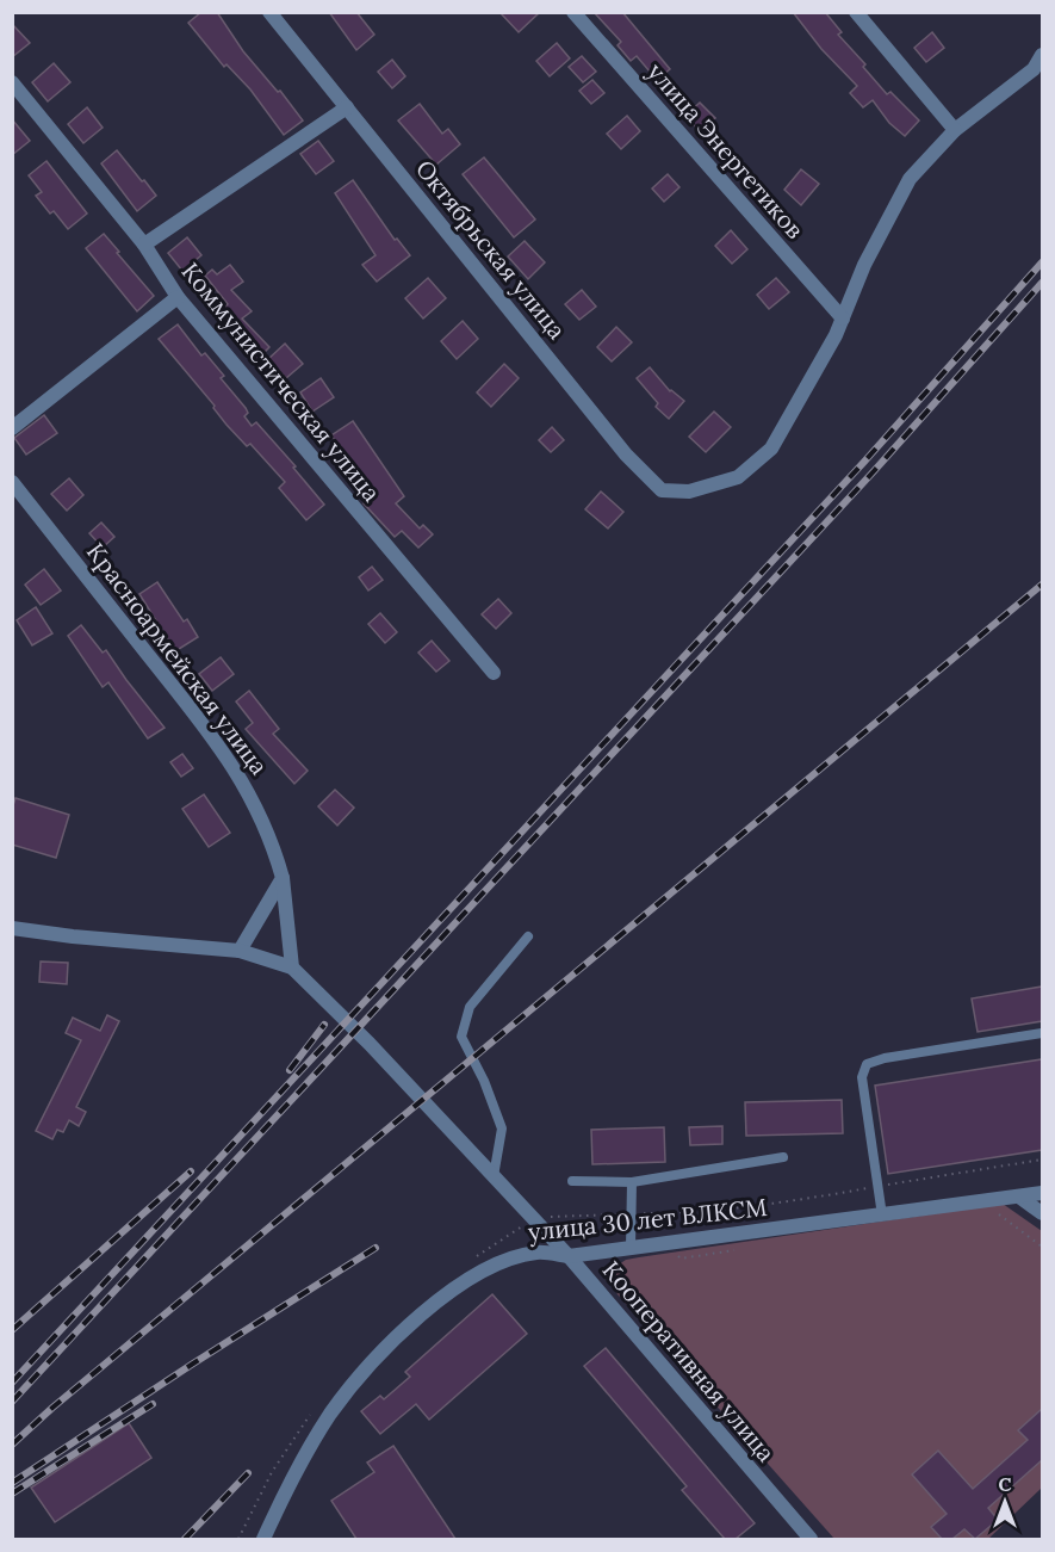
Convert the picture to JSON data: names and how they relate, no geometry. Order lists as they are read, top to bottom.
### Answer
{
  "streets": {
    "street": [
      "улица Энергетиков",
      "Октябрьская улица",
      "Коммунистическая улица",
      "Красноармейская улица",
      "улица 30 лет ВЛКСМ",
      "Кооперативная улица"
    ]
  },
  "crossings": [
    ["улица Энергетиков", "Октябрьская улица"],
    ["улица 30 лет ВЛКСМ", "Кооперативная улица"]
  ],
  "north": "top"
}
